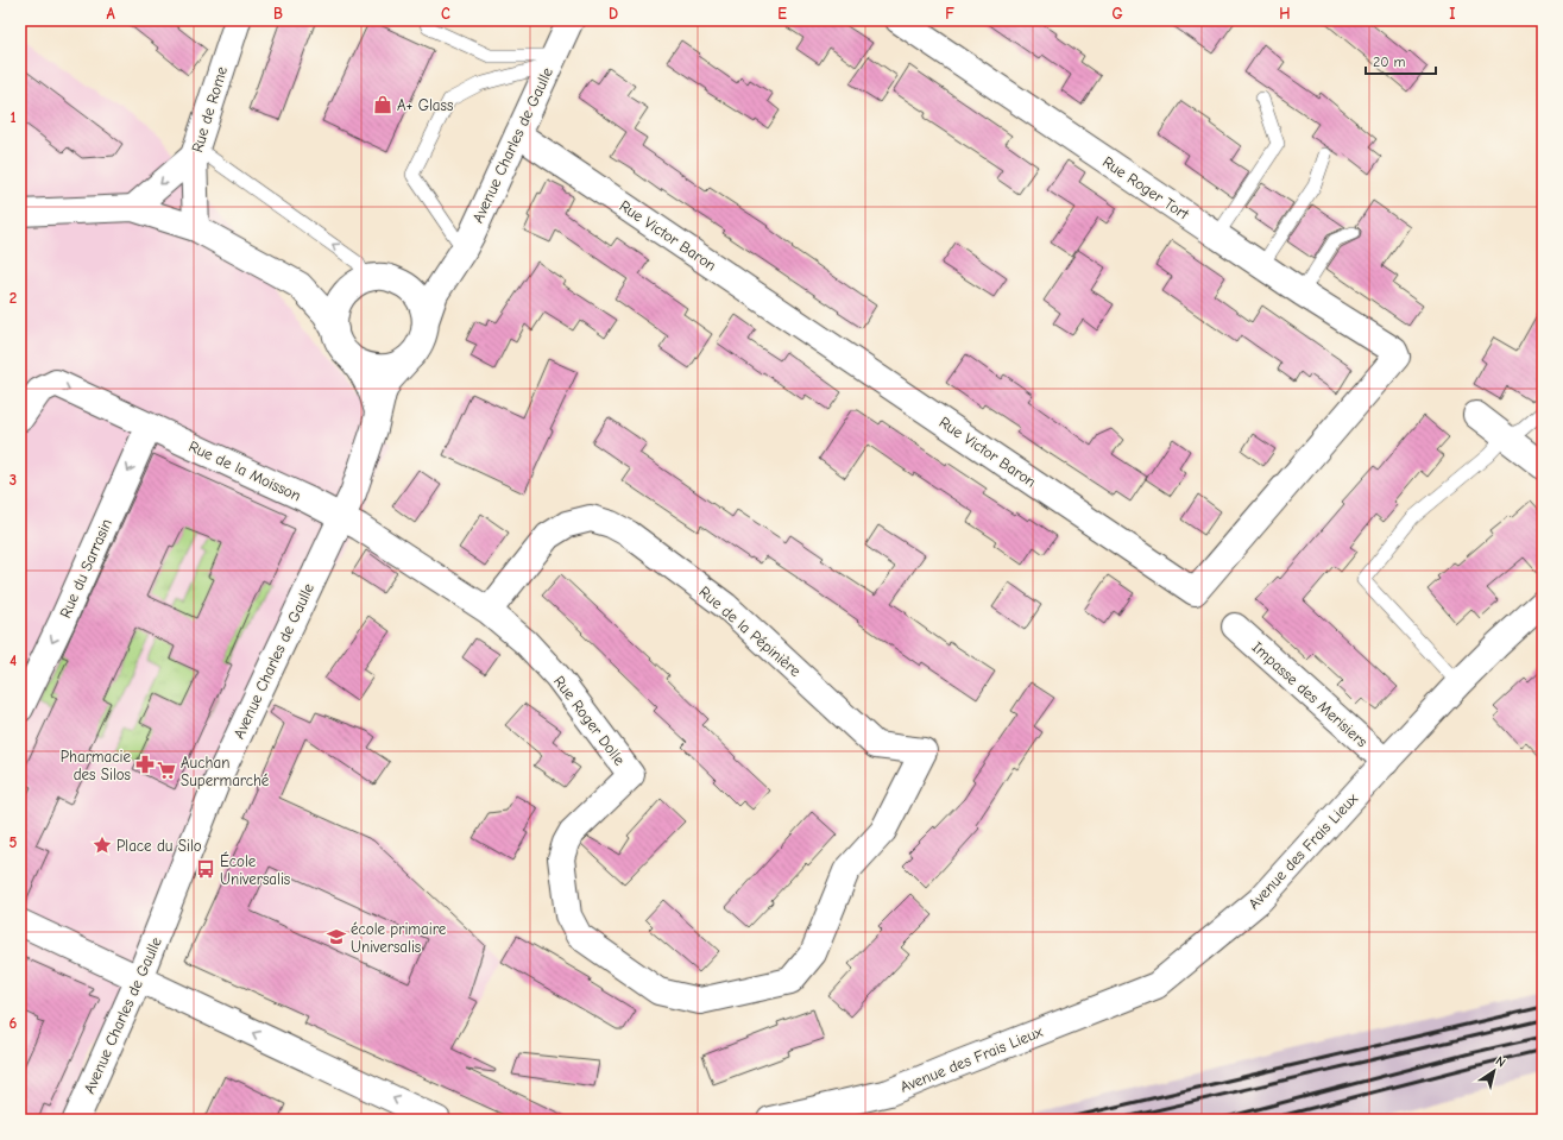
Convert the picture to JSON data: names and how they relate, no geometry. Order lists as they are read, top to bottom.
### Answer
{
  "streets": {
    "street": [
      "Rue de Rome",
      "Avenue Charles de Gaulle",
      "Rue Roger Tort",
      "Rue Victor Baron",
      "Rue de la Moisson",
      "Rue du Sarrasin",
      "Rue de la Pépinière",
      "Impasse des Merisiers",
      "Rue Roger Dolle",
      "Avenue des Frais Lieux"
    ]
  },
  "crossings": [
    ["Avenue Charles de Gaulle", "Rue Victor Baron"],
    ["Avenue Charles de Gaulle", "Rue de la Moisson"],
    ["Avenue Charles de Gaulle", "Rue Roger Dolle"],
    ["Rue Roger Tort", "Rue Victor Baron"],
    ["Rue de la Moisson", "Rue du Sarrasin"],
    ["Rue de la Moisson", "Rue Roger Dolle"],
    ["Rue de la Pépinière", "Rue Roger Dolle"],
    ["Impasse des Merisiers", "Avenue des Frais Lieux"]
  ],
  "one_way": ["Rue du Sarrasin"],
  "places": {
    "shop": ["A+ Glass"],
    "pharmacy": ["Pharmacie des Silos"],
    "supermarket": ["Auchan Supermarché"],
    "place": ["Place du Silo"],
    "bus stop": ["École Universalis"],
    "school or university": ["école primaire Universalis"]
  },
  "scale_bar": "20 m",
  "north": "top right",
  "grid": {
    "columns": [
      "A",
      "B",
      "C",
      "D",
      "E",
      "F",
      "G",
      "H",
      "I"
    ],
    "rows": [
      "1",
      "2",
      "3",
      "4",
      "5",
      "6"
    ]
  }
}
